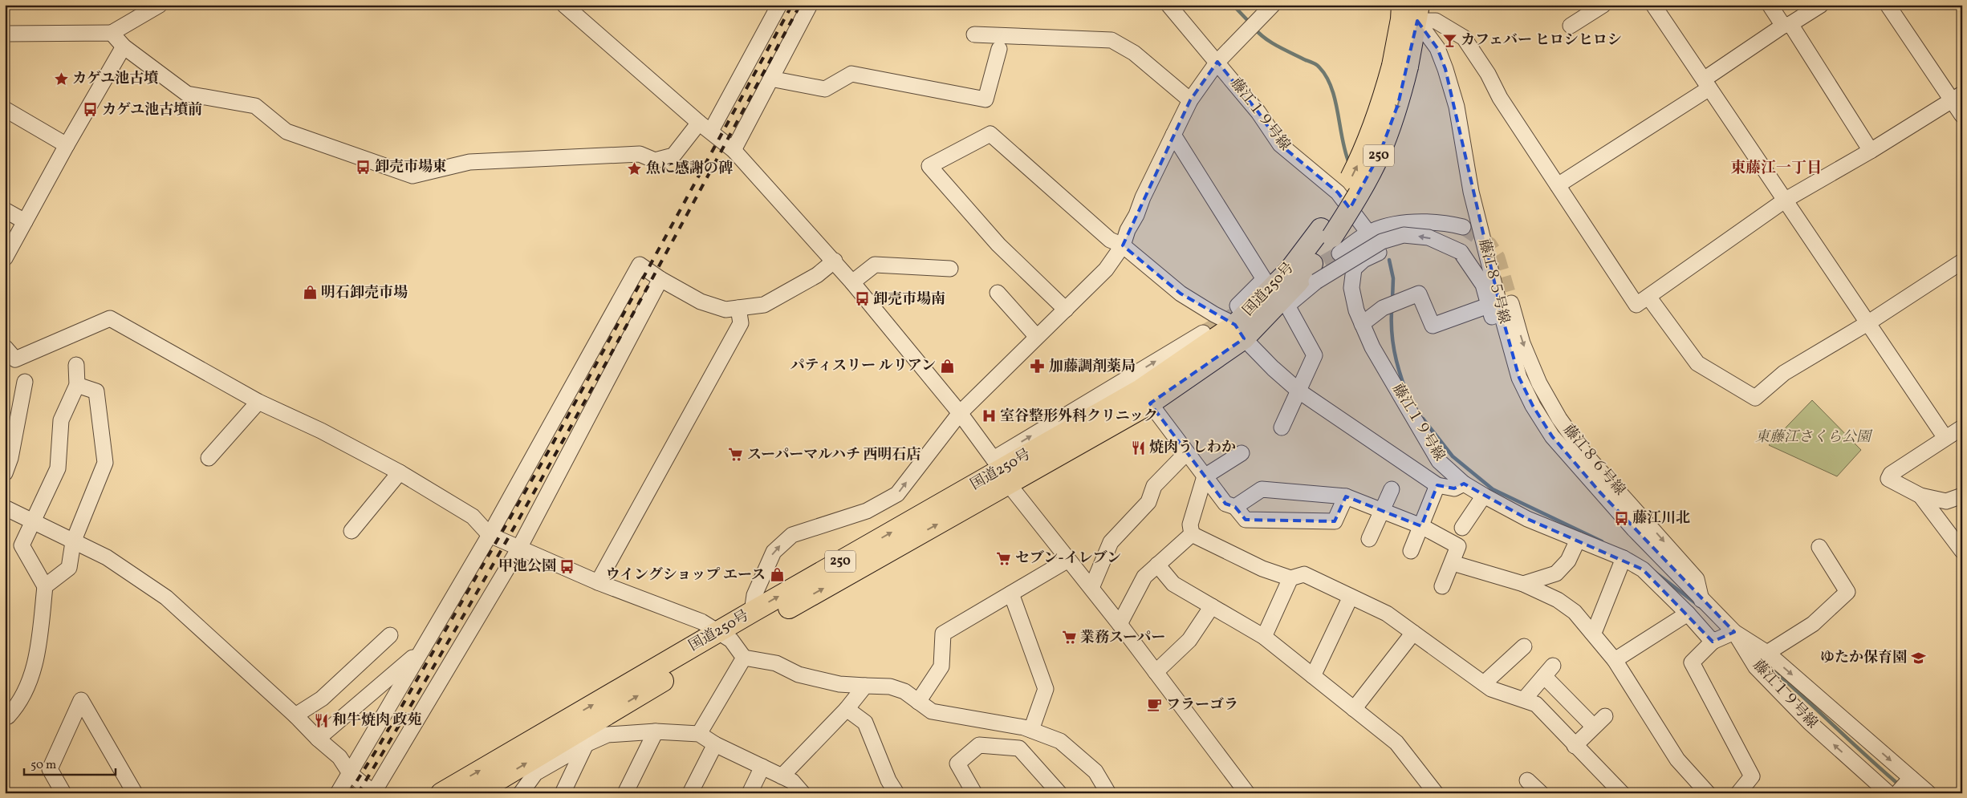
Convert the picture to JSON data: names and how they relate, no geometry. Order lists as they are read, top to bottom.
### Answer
{
  "streets": {
    "highway": ["250", "国道250号"],
    "street": ["藤江１９号線", "藤江８５号線", "藤江８６号線"]
  },
  "crossings": [
    ["藤江１９号線", "藤江８５号線"],
    ["藤江８５号線", "国道250号"],
    ["藤江８５号線", "藤江８６号線"]
  ],
  "one_way": ["国道250号"],
  "districts": ["東藤江一丁目"],
  "parks": ["東藤江さくら公園"],
  "places": {
    "bar": ["カフェバー ヒロシヒロシ"],
    "place": ["カゲユ池古墳", "魚に感謝の碑"],
    "bus stop": [
      "カゲユ池古墳前",
      "卸売市場東",
      "卸売市場南",
      "藤江川北",
      "甲池公園"
    ],
    "shop": ["明石卸売市場", "パティスリー ルリアン", "ウイングショップ エース"],
    "pharmacy": ["加藤調剤薬局"],
    "hospital": ["室谷整形外科クリニック"],
    "restaurant": ["焼肉うしわか", "和牛焼肉 政苑"],
    "supermarket": ["スーパーマルハチ 西明石店", "セブン-イレブン", "業務スーパー"],
    "school or university": ["ゆたか保育園"],
    "cafe": ["フラーゴラ"]
  },
  "scale_bar": "50 m"
}
